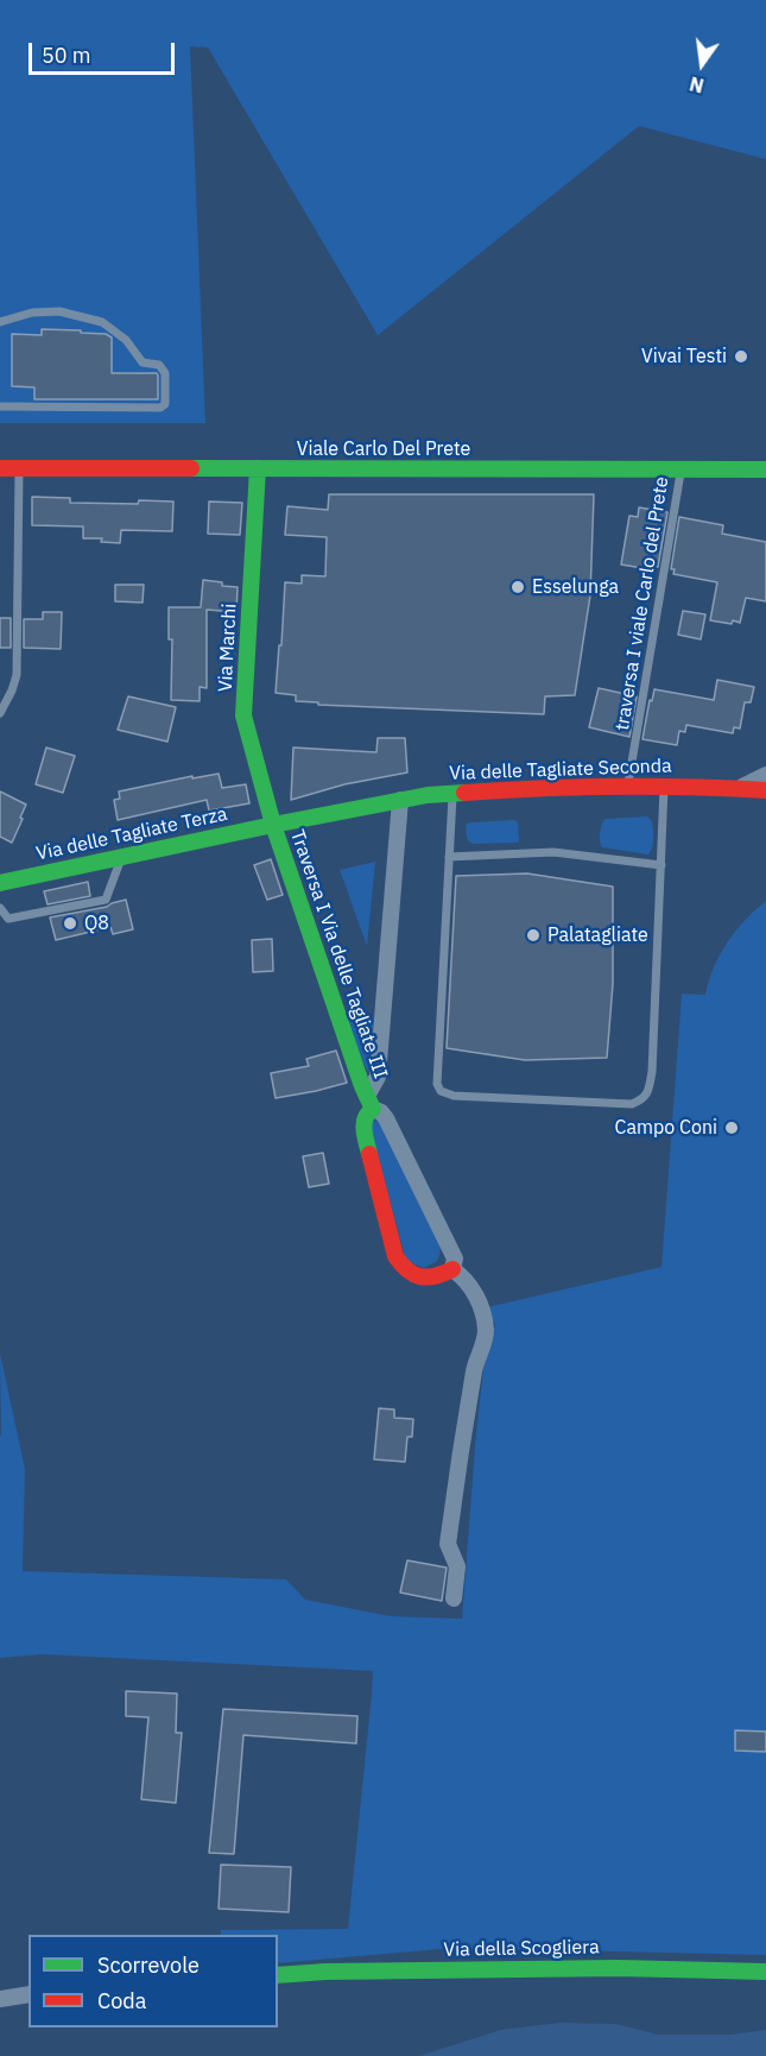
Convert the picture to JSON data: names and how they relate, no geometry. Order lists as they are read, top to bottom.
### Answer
{
  "streets": {
    "main road": [
      "Viale Carlo Del Prete",
      "Via Marchi",
      "Via delle Tagliate Seconda",
      "Via delle Tagliate Terza",
      "Traversa I Via delle Tagliate III",
      "Via della Scogliera"
    ],
    "lane": ["traversa I viale Carlo del Prete"]
  },
  "crossings": [
    ["Viale Carlo Del Prete", "traversa I viale Carlo del Prete"],
    ["Viale Carlo Del Prete", "Via Marchi"],
    ["traversa I viale Carlo del Prete", "Via delle Tagliate Seconda"],
    ["Via Marchi", "Via delle Tagliate Seconda"],
    ["Via Marchi", "Via delle Tagliate Terza"],
    ["Via Marchi", "Traversa I Via delle Tagliate III"],
    ["Via delle Tagliate Seconda", "Via delle Tagliate Terza"],
    ["Via delle Tagliate Seconda", "Traversa I Via delle Tagliate III"],
    ["Via delle Tagliate Terza", "Traversa I Via delle Tagliate III"]
  ],
  "places": [
    "Vivai Testi",
    "Esselunga",
    "Q8",
    "Palatagliate",
    "Campo Coni"
  ],
  "legend": ["Scorrevole", "Coda"],
  "scale_bar": "50 m",
  "north": "bottom"
}
